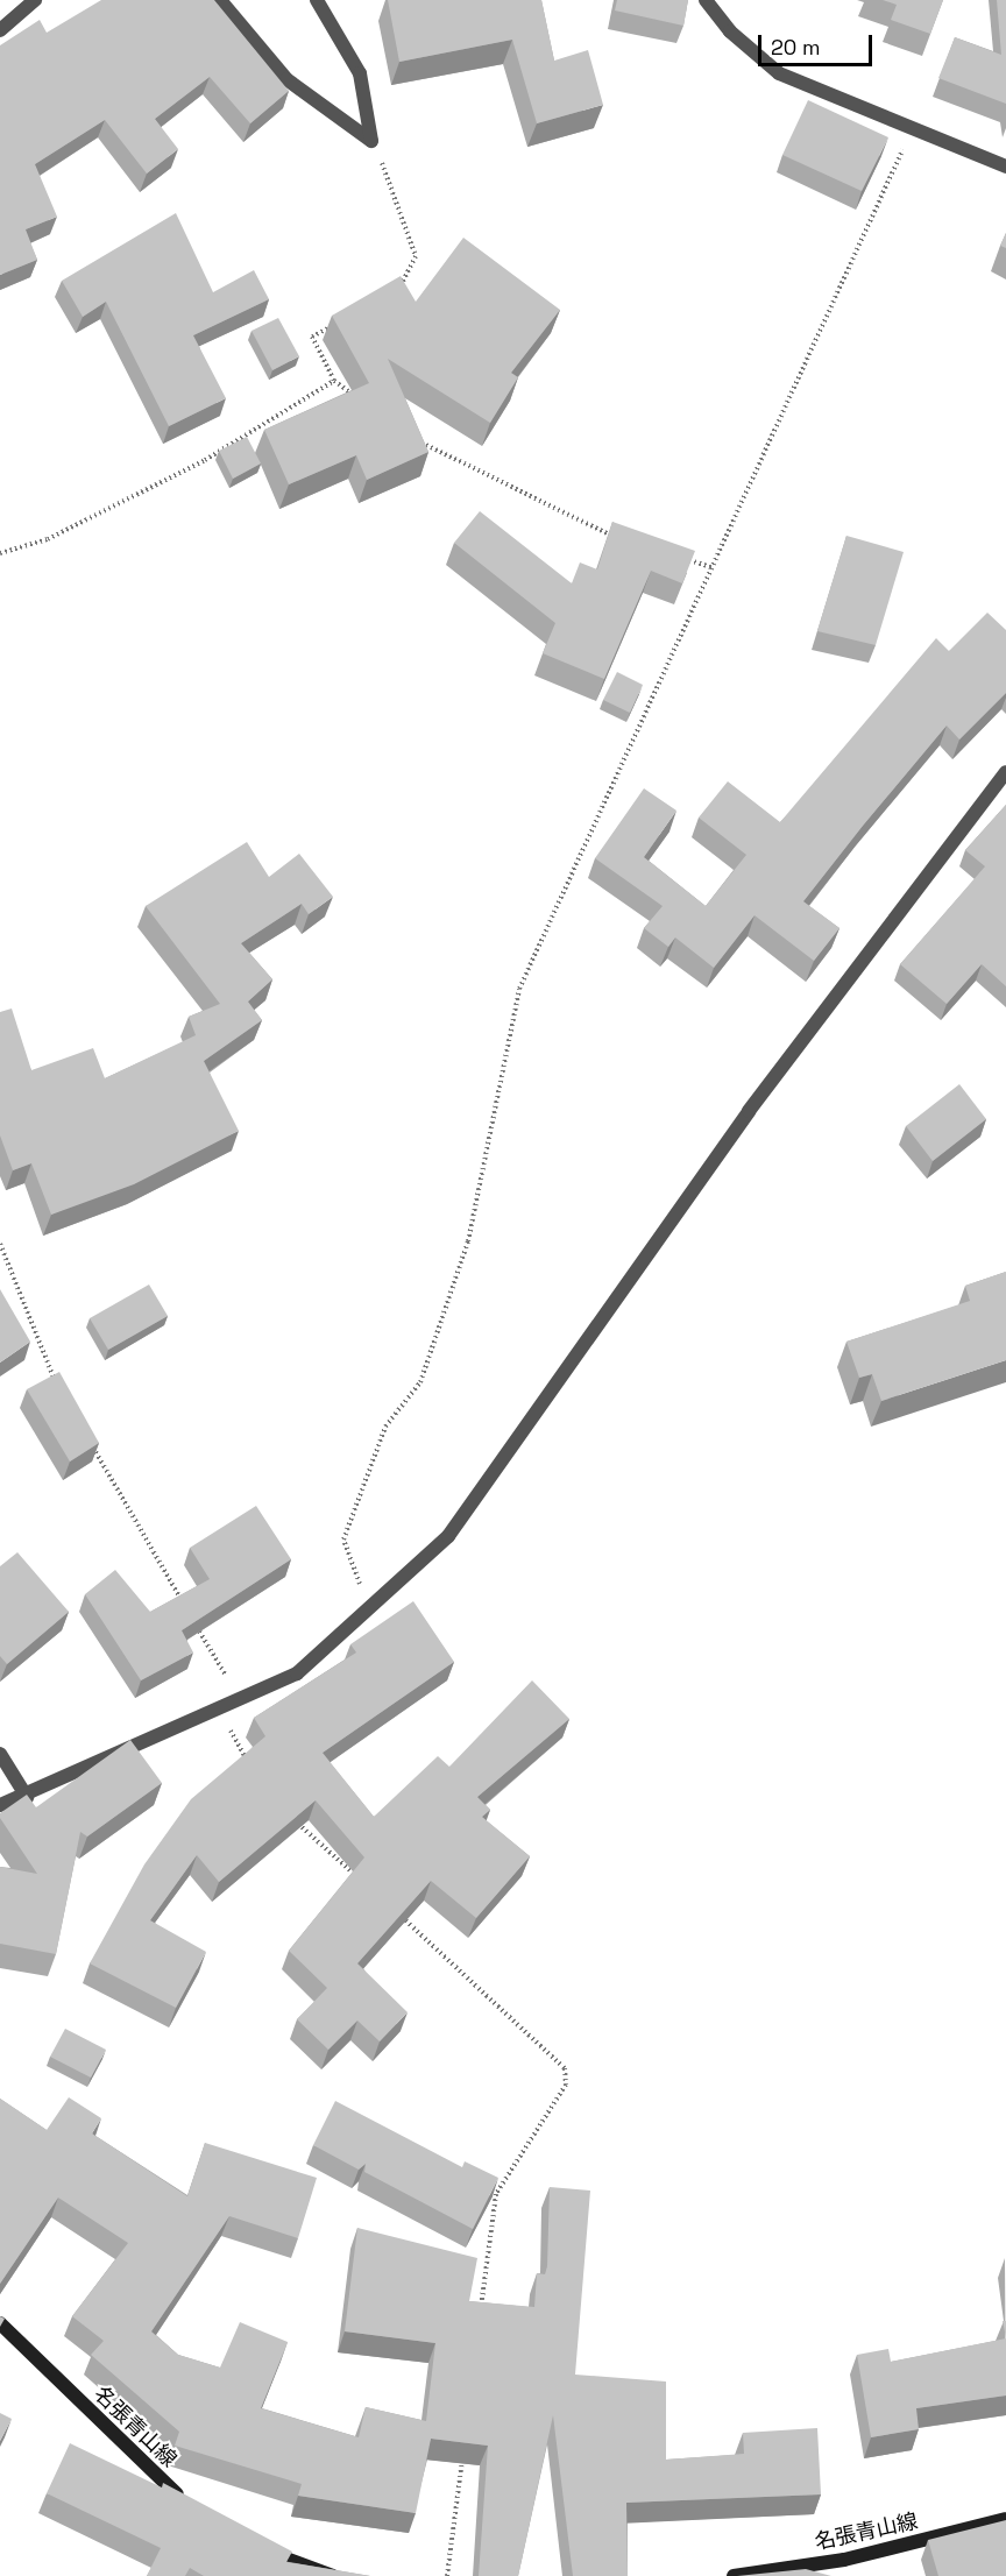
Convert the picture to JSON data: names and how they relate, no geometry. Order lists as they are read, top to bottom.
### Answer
{
  "streets": {
    "main road": ["名張青山線"]
  },
  "scale_bar": "20 m"
}
